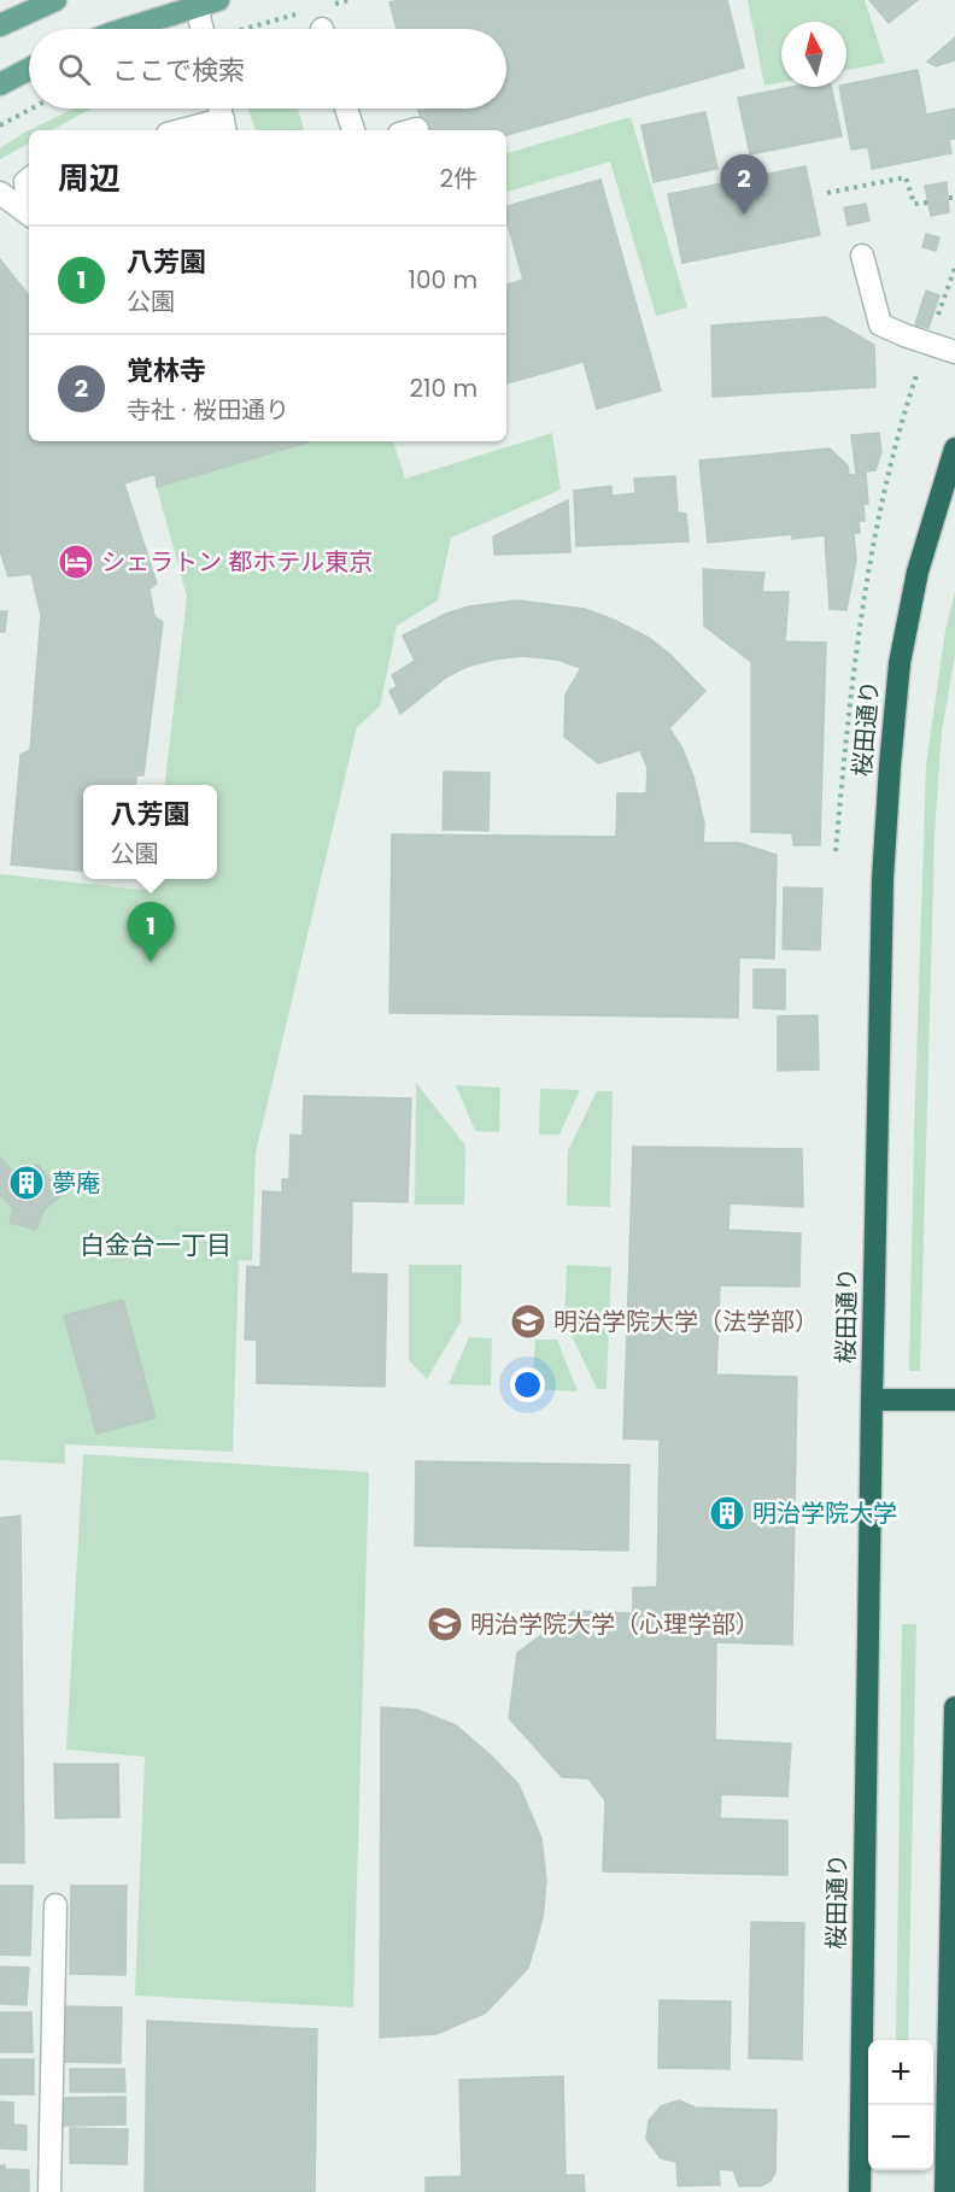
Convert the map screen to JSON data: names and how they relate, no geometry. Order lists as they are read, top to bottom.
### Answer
{
  "streets": {
    "highway": ["桜田通り"]
  },
  "districts": ["白金台一丁目"],
  "places": {
    "hotel": ["シェラトン 都ホテル東京"],
    "building": ["夢庵", "明治学院大学"],
    "school or university": ["明治学院大学（法学部）", "明治学院大学（心理学部）"]
  },
  "north": "top",
  "page": {
    "search": "ここで検索",
    "heading": ["周辺", "2件"],
    "pins": ["2", "1"],
    "list": [
      {
        "mark": "1",
        "name": "八芳園",
        "note": "公園",
        "value": "100 m"
      },
      {
        "mark": "2",
        "name": "覚林寺",
        "note": "寺社 · 桜田通り",
        "value": "210 m"
      }
    ],
    "popup": ["八芳園", "公園"],
    "map_buttons": ["+", "−"]
  }
}
